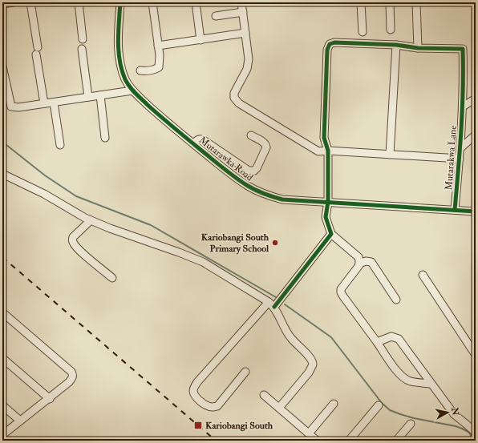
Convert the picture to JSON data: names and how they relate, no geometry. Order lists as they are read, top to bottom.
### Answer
{
  "streets": {
    "street": ["Mutarakwa Lane", "Mutarawka Road"]
  },
  "crossings": [
    ["Mutarakwa Lane", "Mutarawka Road"]
  ],
  "places": {
    "other": ["Kariobangi South Primary School"],
    "transit": ["Kariobangi South"]
  },
  "north": "right"
}
